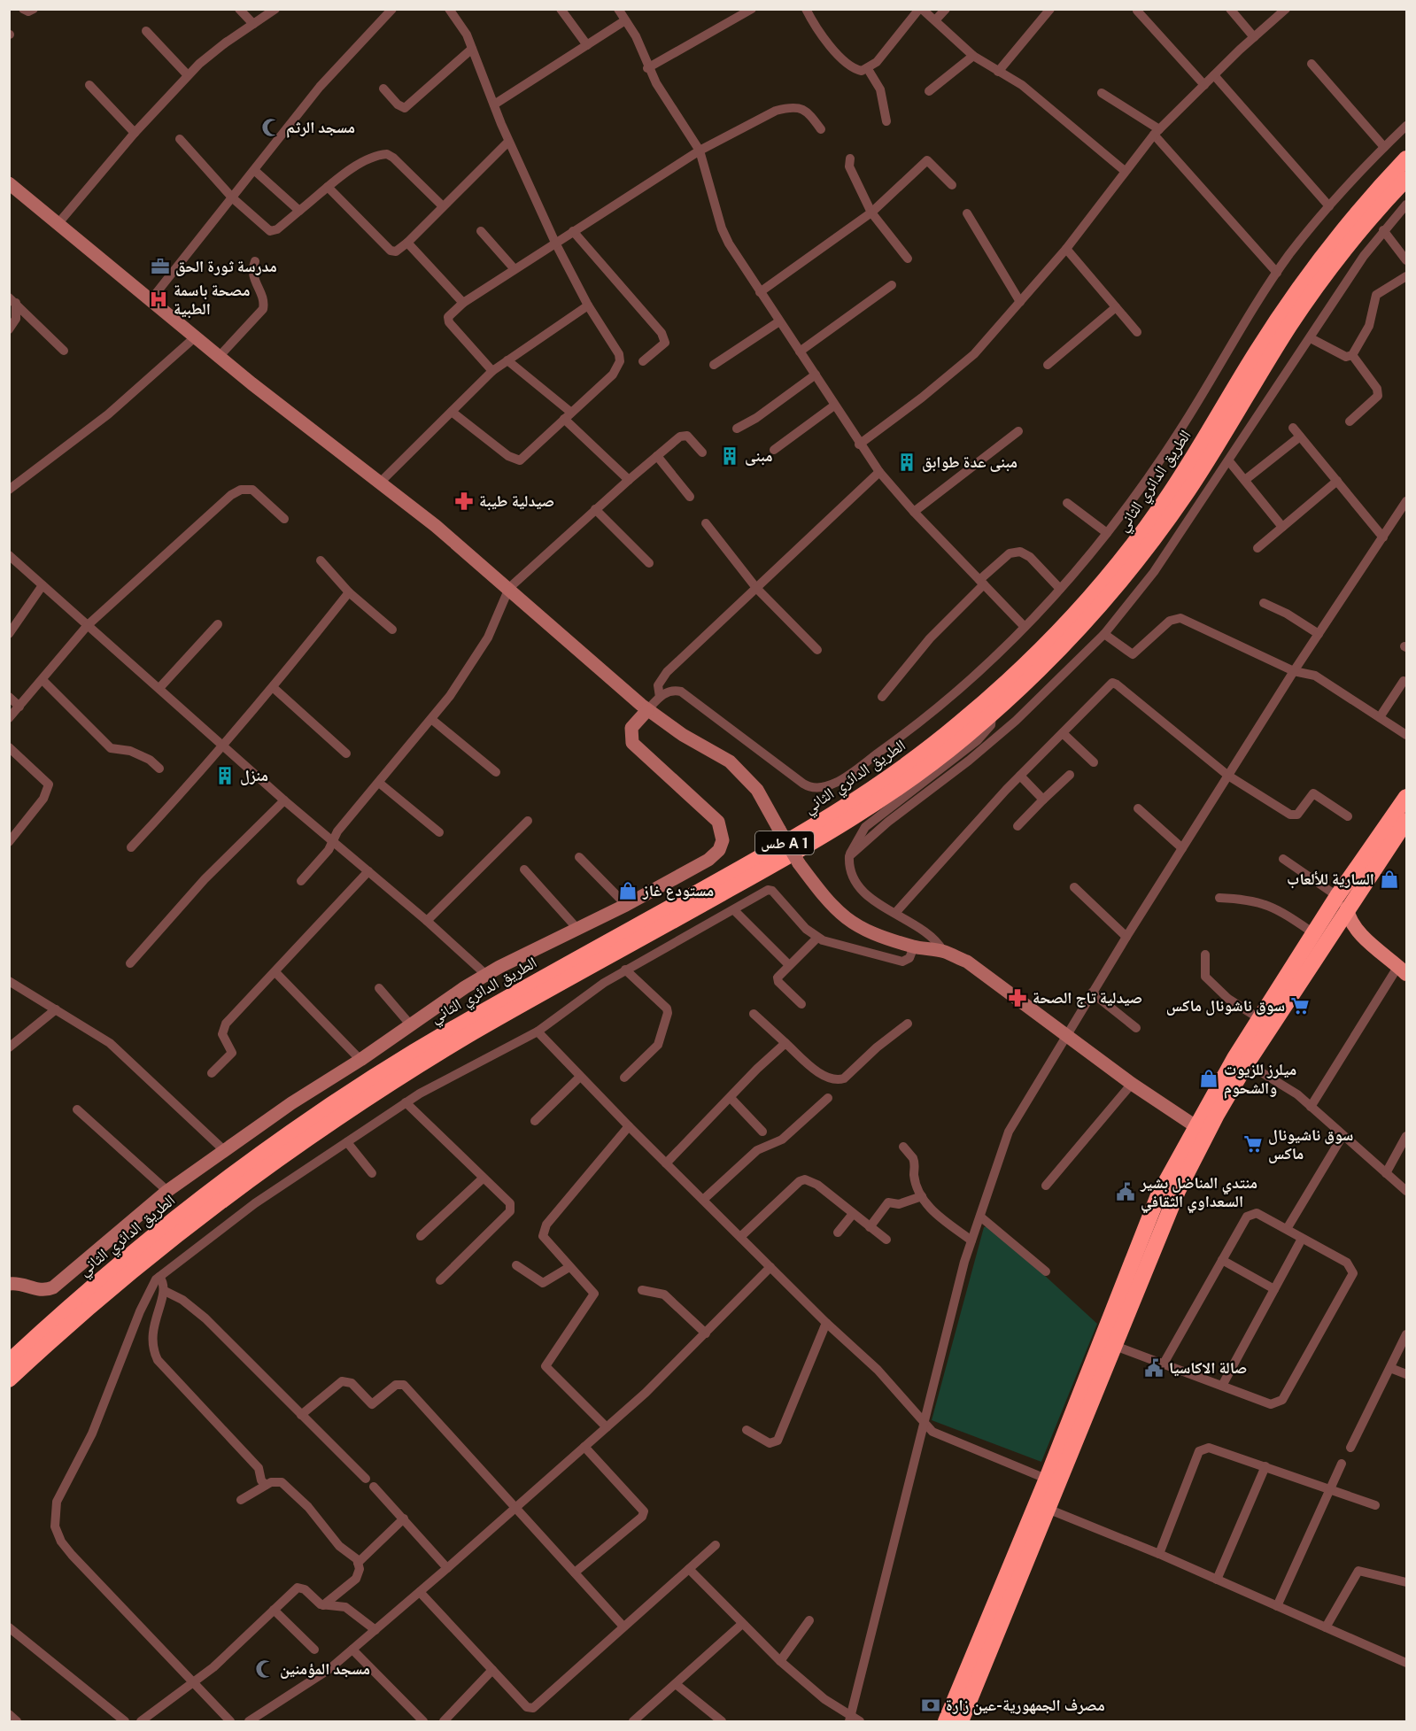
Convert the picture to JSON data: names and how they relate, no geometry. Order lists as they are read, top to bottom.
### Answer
{
  "streets": {
    "highway": ["الطريق الدائري الثاني", "طس A 1"]
  },
  "places": {
    "mosque": ["مسجد الرثم", "مسجد المؤمنين"],
    "office": ["مدرسة ثورة الحق"],
    "hospital": ["مصحة باسمة الطبية"],
    "building": ["مبنى", "مبنى عدة طوابق", "منزل"],
    "pharmacy": ["صيدلية طيبة", "صيدلية تاج الصحة"],
    "shop": ["السارية للألعاب", "مستودع غاز", "ميلرز للزيوت والشحوم"],
    "supermarket": ["سوق ناشونال ماكس", "سوق ناشيونال ماكس"],
    "public building": ["منتدي المناضل بشير السعداوي الثقافي", "صالة الاكاسيا"],
    "bank": ["مصرف الجمهورية-عين زارة"]
  }
}
